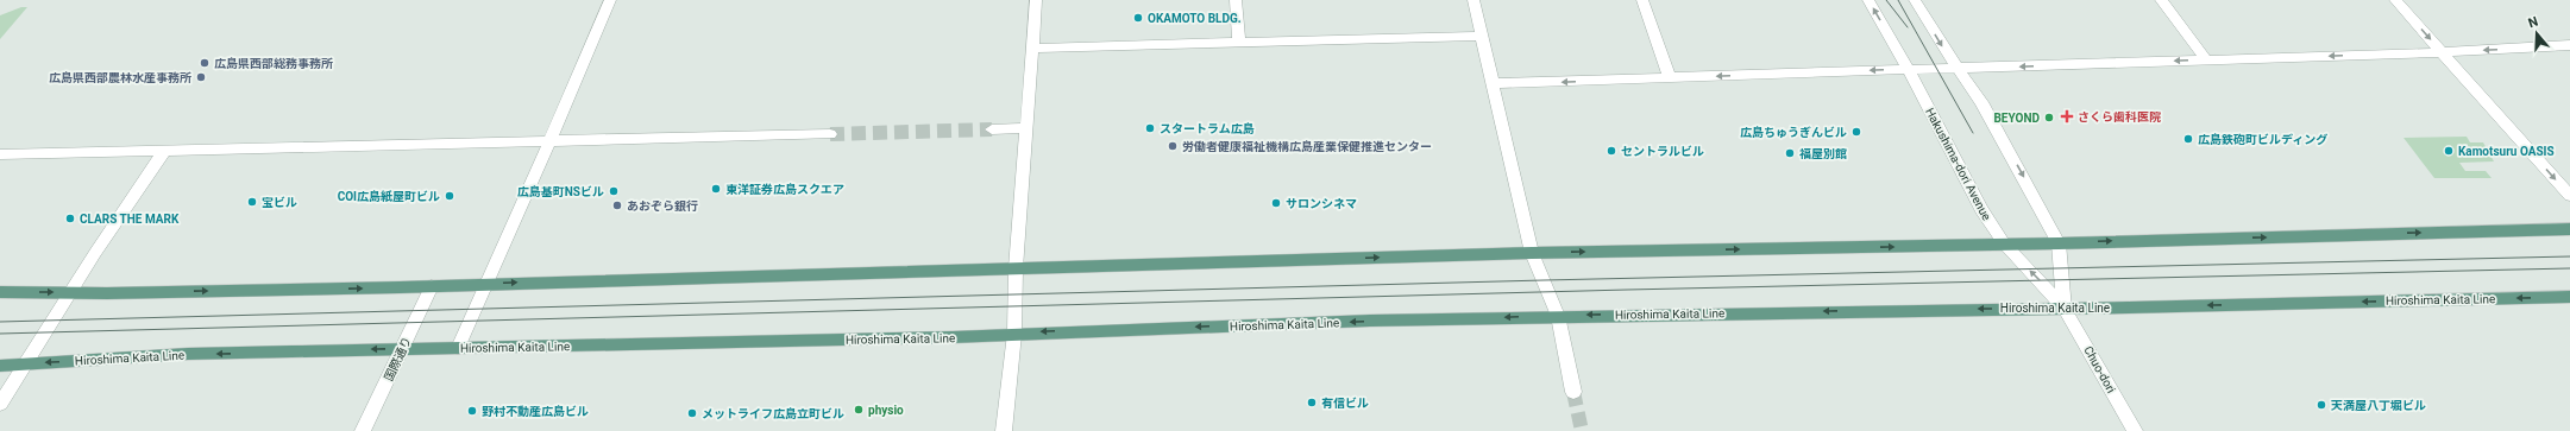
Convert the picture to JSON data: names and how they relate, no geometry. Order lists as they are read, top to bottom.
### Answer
{
  "streets": {
    "main road": ["Hiroshima Kaita Line"],
    "street": ["Hakushima-dori Avenue", "国際通り", "Chuo-dori"]
  },
  "crossings": [
    ["Hakushima-dori Avenue", "Hiroshima Kaita Line"],
    ["Hakushima-dori Avenue", "Chuo-dori"],
    ["Hiroshima Kaita Line", "国際通り"],
    ["Hiroshima Kaita Line", "Chuo-dori"]
  ],
  "places": {
    "other": [
      "OKAMOTO BLDG.",
      "広島県西部総務事務所",
      "広島県西部農林水産事務所",
      "BEYOND",
      "スタートラム広島",
      "広島ちゅうぎんビル",
      "広島鉄砲町ビルディング",
      "労働者健康福祉機構広島産業保健推進センター",
      "セントラルビル",
      "Kamotsuru OASIS",
      "福屋別館",
      "東洋証券広島スクエア",
      "広島基町NSビル",
      "COI広島紙屋町ビル",
      "宝ビル",
      "サロンシネマ",
      "あおぞら銀行",
      "CLARS THE MARK",
      "有信ビル",
      "天満屋八丁堀ビル",
      "physio",
      "野村不動産広島ビル",
      "メットライフ広島立町ビル"
    ],
    "health": ["さくら歯科医院"]
  },
  "north": "top"
}
